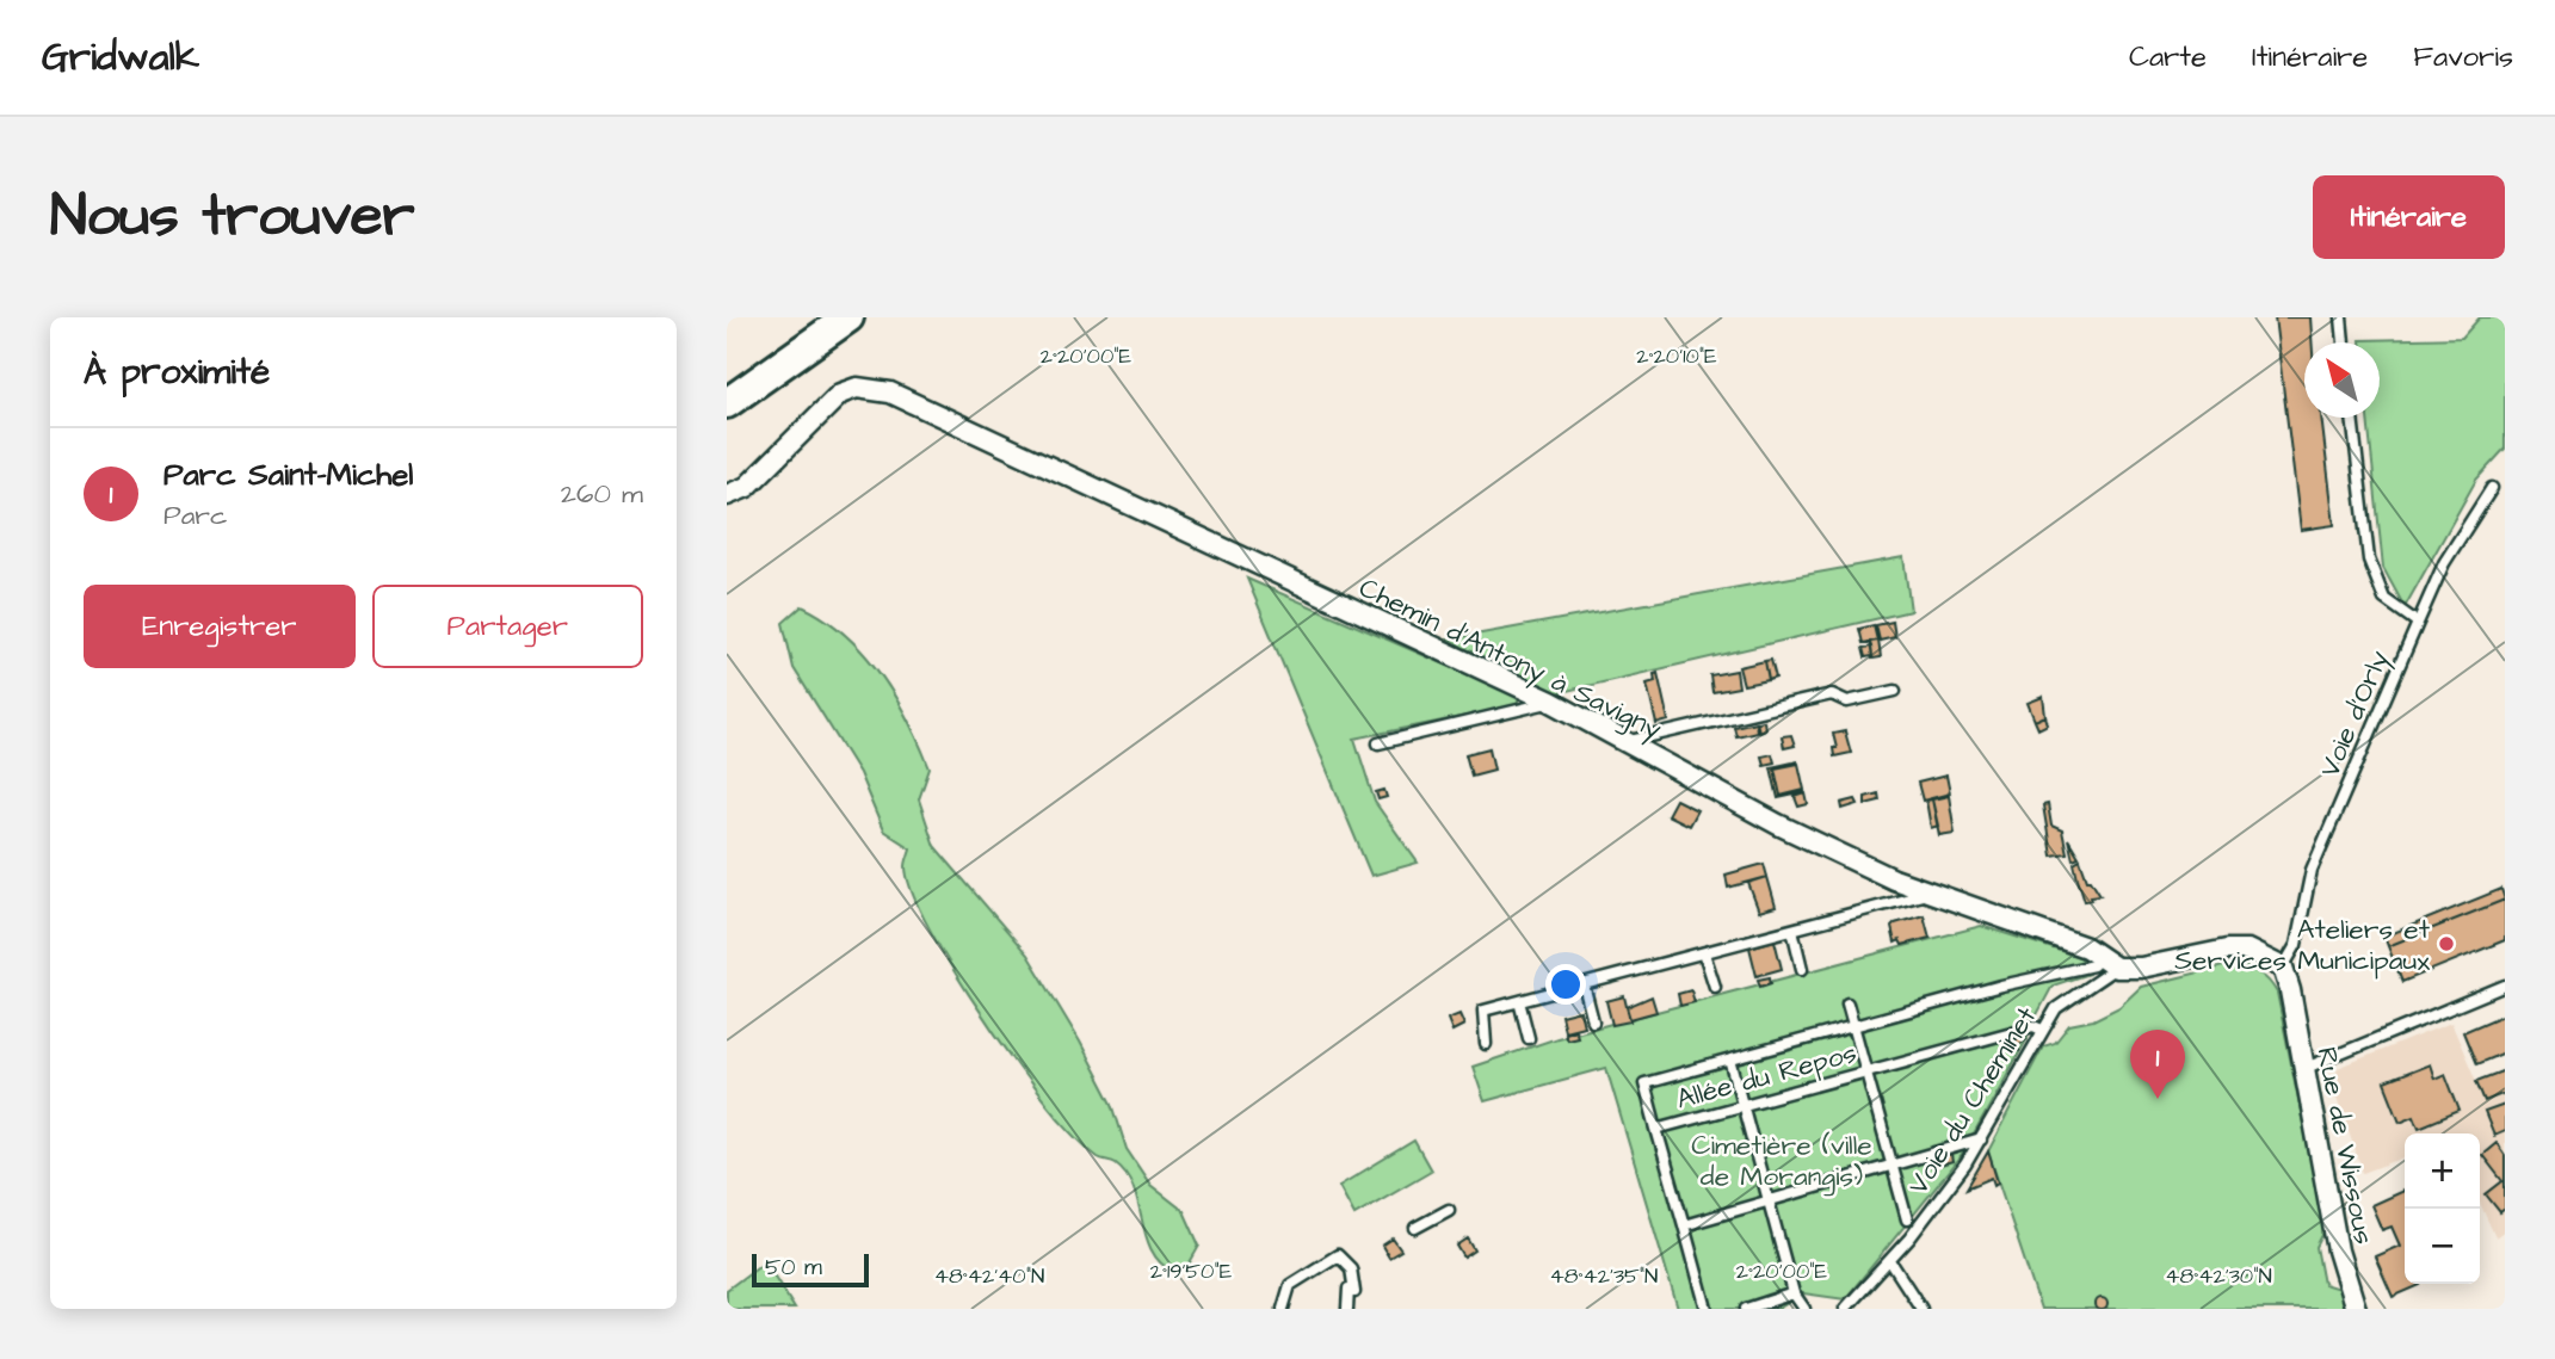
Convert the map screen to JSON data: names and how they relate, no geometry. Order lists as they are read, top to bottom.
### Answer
{
  "streets": {
    "street": ["Chemin d'Antony à Savigny", "Rue de Wissous"],
    "lane": ["Voie d'Orly", "Allée du Repos", "Voie du Cheminet"]
  },
  "crossings": [
    ["Chemin d'Antony à Savigny", "Voie du Cheminet"],
    ["Voie d'Orly", "Rue de Wissous"],
    ["Allée du Repos", "Voie du Cheminet"]
  ],
  "parks": ["Cimetière (ville de Morangis)"],
  "places": ["Ateliers et Services Municipaux"],
  "scale_bar": "50 m",
  "north": "top left",
  "page": {
    "header": "Gridwalk",
    "nav": ["Carte", "Itinéraire", "Favoris"],
    "buttons": [
      "Itinéraire",
      ["Enregistrer", "Partager"]
    ],
    "title": "Nous trouver",
    "heading": "À proximité",
    "list": [
      {
        "mark": "1",
        "name": "Parc Saint-Michel",
        "note": "Parc",
        "value": "260 m"
      }
    ],
    "pins": "1",
    "map_buttons": ["+", "−"],
    "scale": "50 m"
  },
  "coordinates": [
    "2°20'00\"E",
    "2°20'10\"E",
    "2°19'50\"E",
    "48°42'40\"N",
    "48°42'35\"N",
    "48°42'30\"N"
  ]
}
